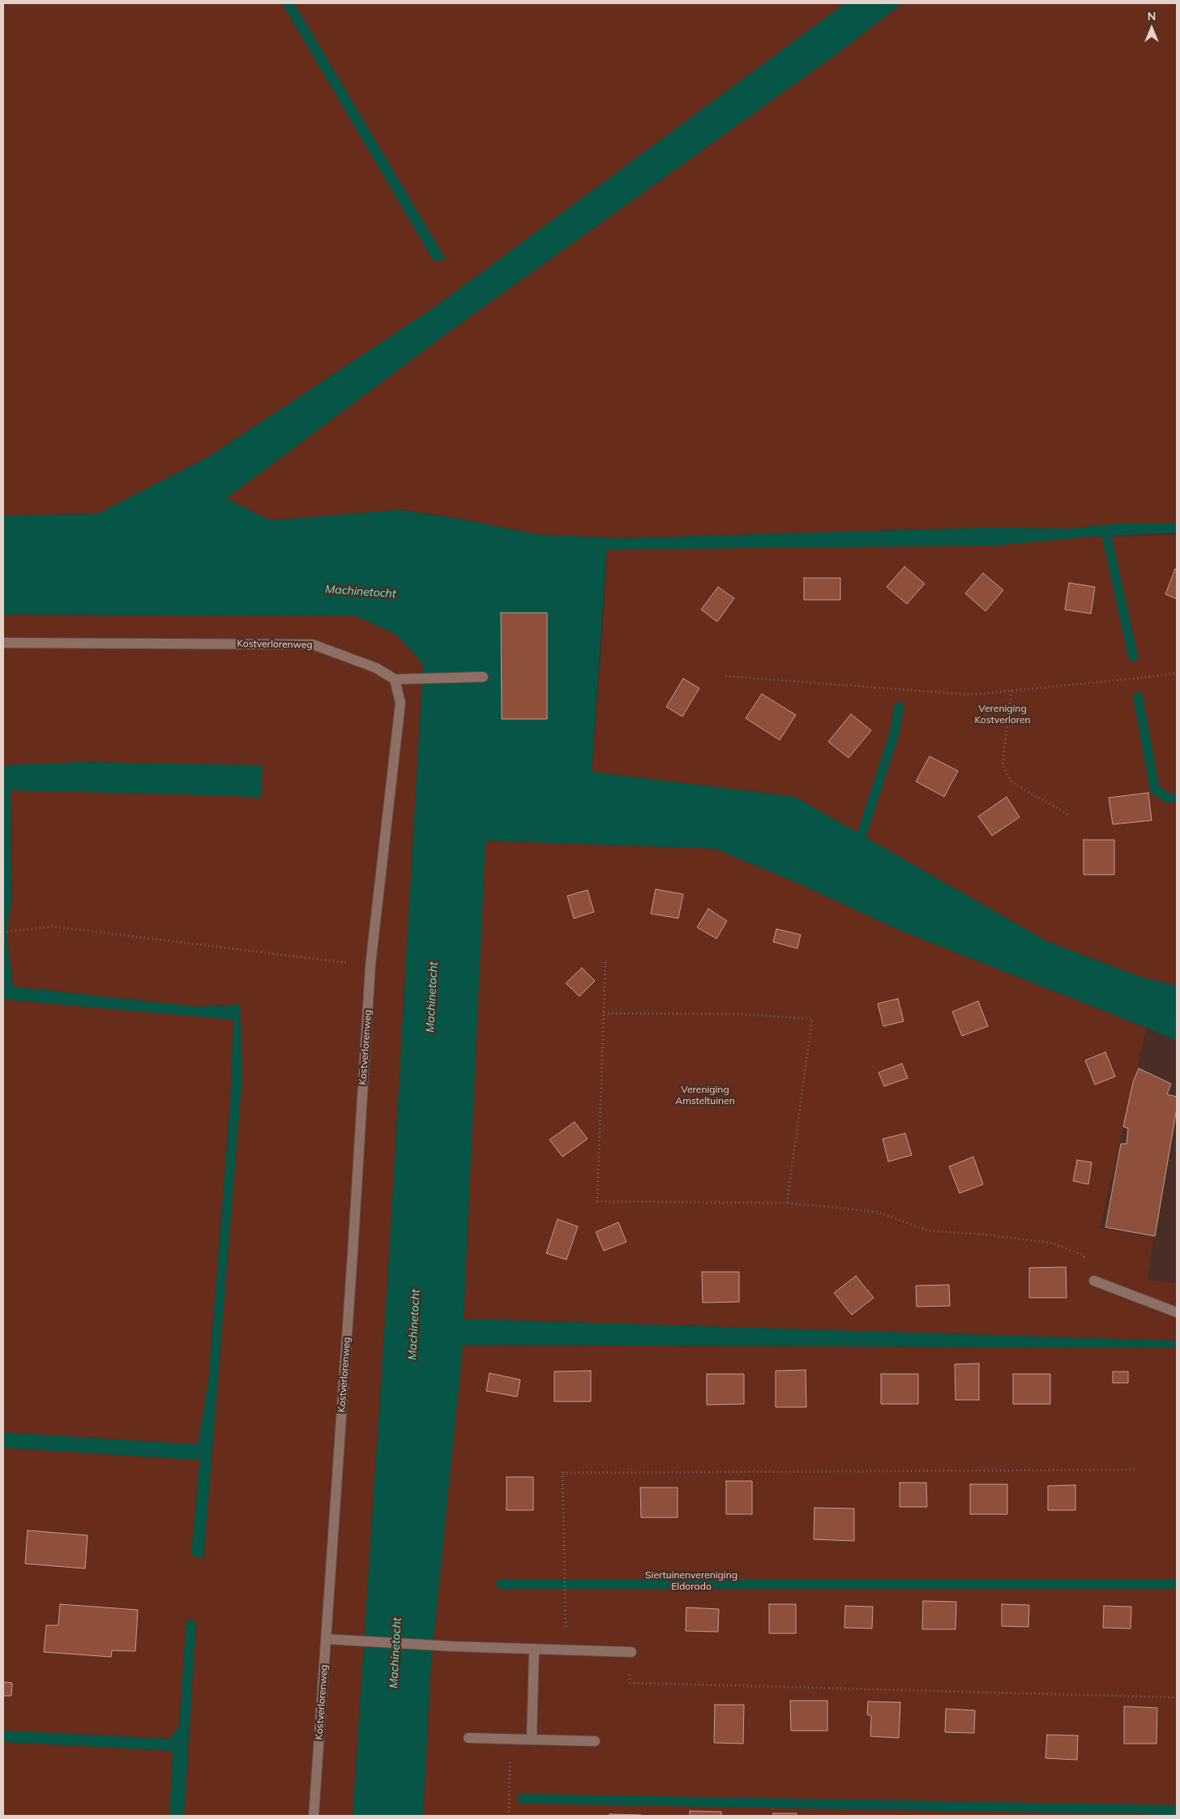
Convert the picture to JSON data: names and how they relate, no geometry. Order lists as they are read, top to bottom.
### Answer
{
  "streets": {
    "street": ["Kostverlorenweg"]
  },
  "water": ["Machinetocht"],
  "parks": ["Vereniging Kostverloren", "Vereniging Amsteltuinen", "Siertuinenvereniging Eldorado"],
  "north": "top"
}
